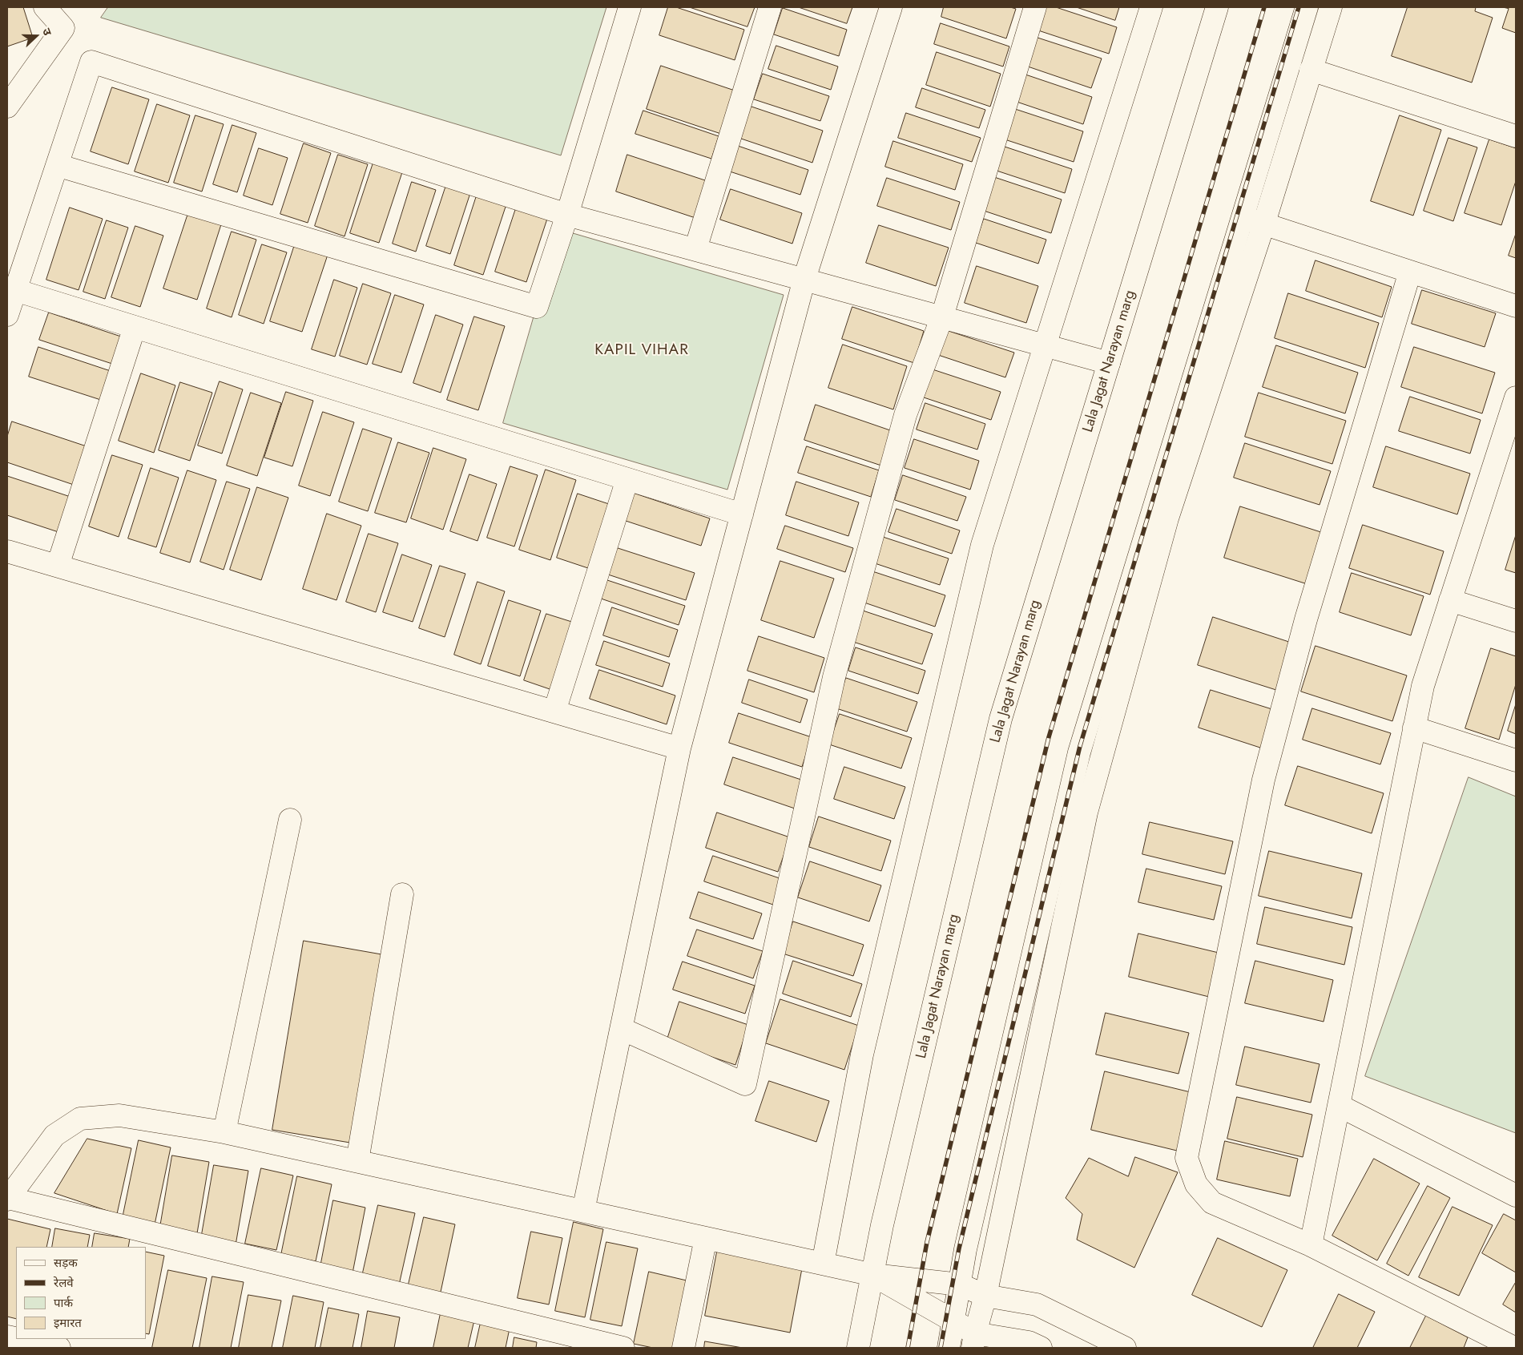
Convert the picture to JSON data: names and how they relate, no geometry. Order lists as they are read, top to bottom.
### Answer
{
  "streets": {
    "street": ["Lala Jagat Narayan marg"]
  },
  "districts": ["KAPIL VIHAR"],
  "legend": [
    "सड़क",
    "रेलवे",
    "पार्क",
    "इमारत"
  ],
  "north": "right"
}
